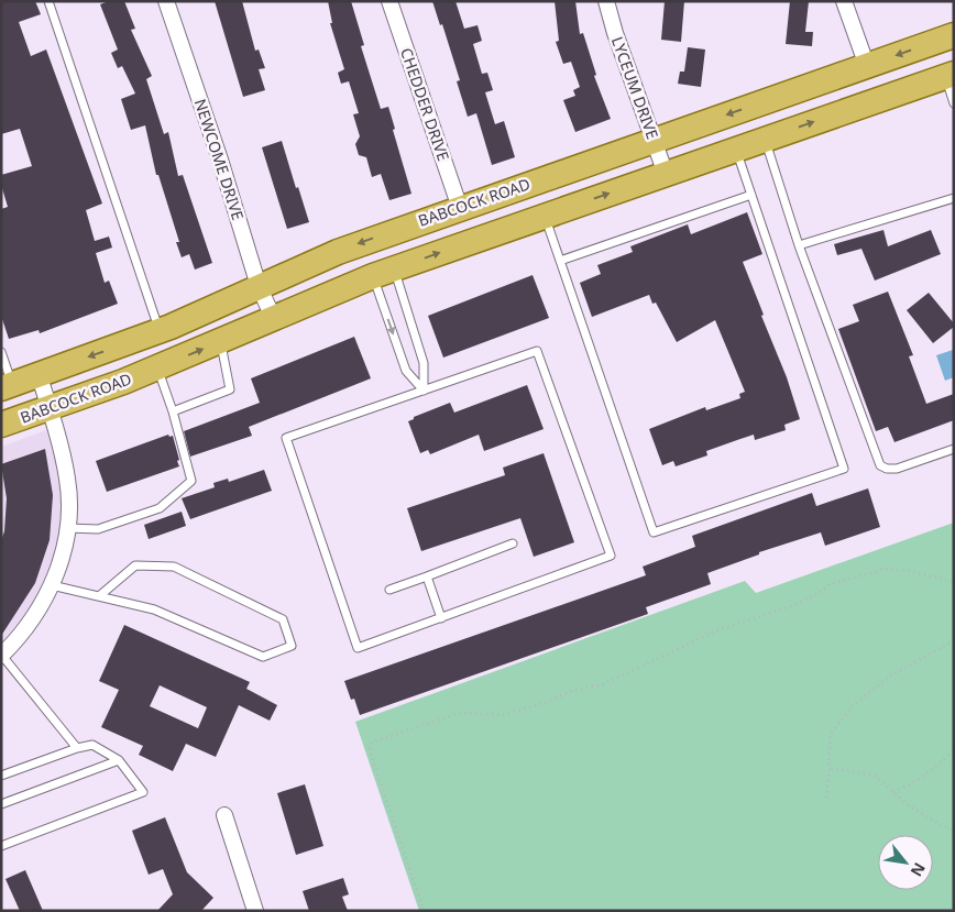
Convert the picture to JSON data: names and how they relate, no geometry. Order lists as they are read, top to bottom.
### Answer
{
  "streets": {
    "main road": ["BABCOCK ROAD"],
    "street": ["LYCEUM DRIVE", "CHEDDER DRIVE", "NEWCOME DRIVE"]
  },
  "crossings": [
    ["LYCEUM DRIVE", "BABCOCK ROAD"],
    ["CHEDDER DRIVE", "BABCOCK ROAD"],
    ["NEWCOME DRIVE", "BABCOCK ROAD"]
  ],
  "north": "bottom right"
}
